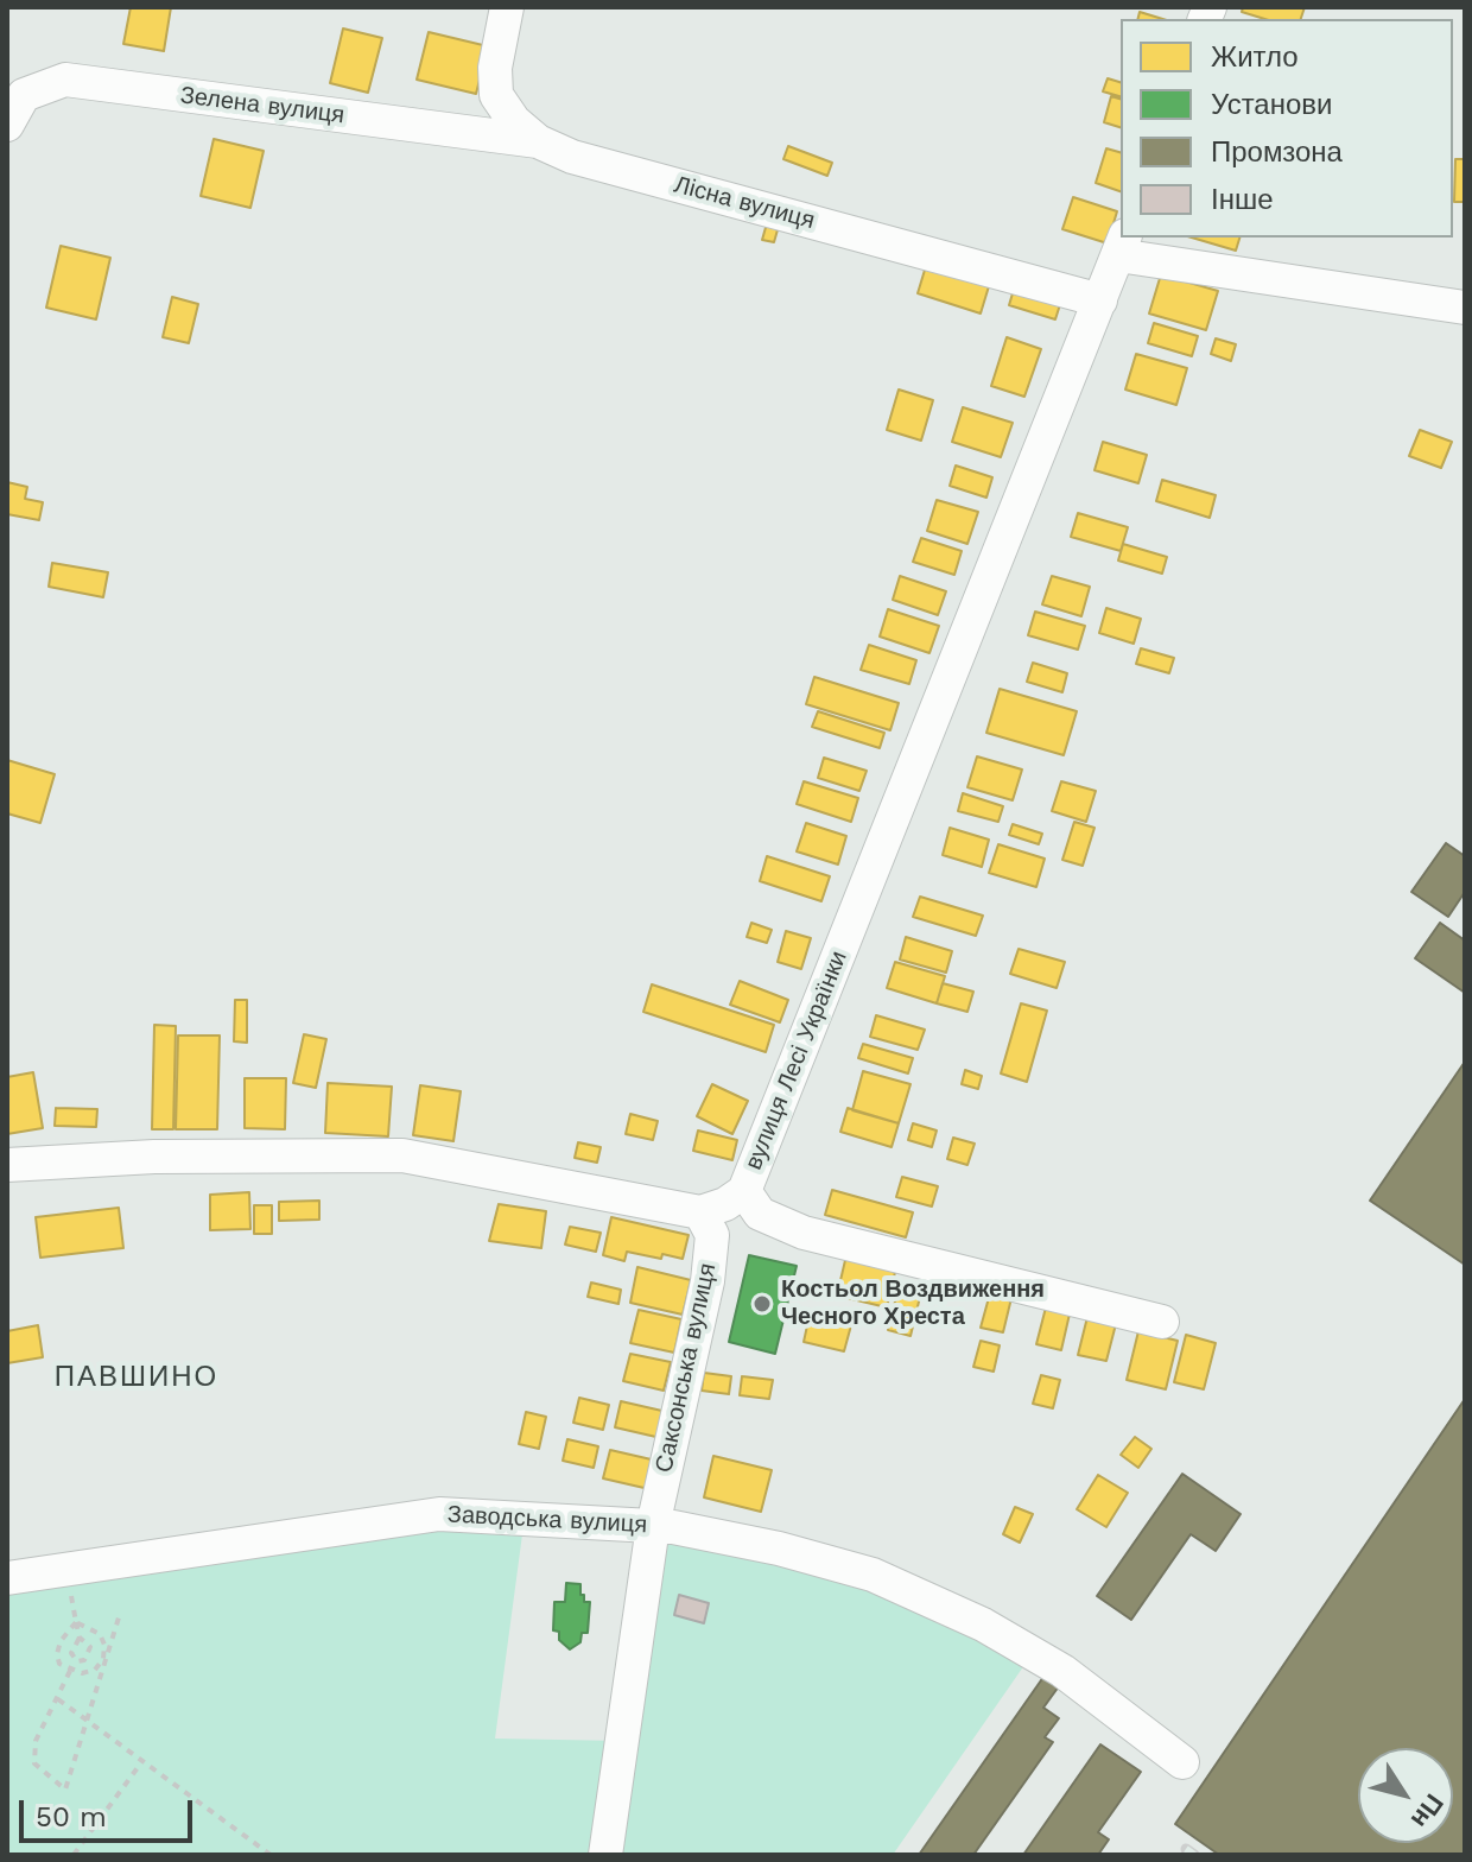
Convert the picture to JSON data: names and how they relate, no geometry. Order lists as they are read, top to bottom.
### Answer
{
  "streets": {
    "street": [
      "Зелена вулиця",
      "Лісна вулиця",
      "вулиця Лесі Українки",
      "Саксонська вулиця",
      "Заводська вулиця"
    ]
  },
  "crossings": [
    ["Зелена вулиця", "Лісна вулиця"],
    ["Лісна вулиця", "вулиця Лесі Українки"],
    ["вулиця Лесі Українки", "Саксонська вулиця"],
    ["Саксонська вулиця", "Заводська вулиця"]
  ],
  "districts": ["ПАВШИНО"],
  "places": ["Костьол Воздвиження Чесного Хреста"],
  "legend": [
    "Житло",
    "Установи",
    "Промзона",
    "Інше"
  ],
  "scale_bar": "50 m",
  "north": "bottom right"
}
